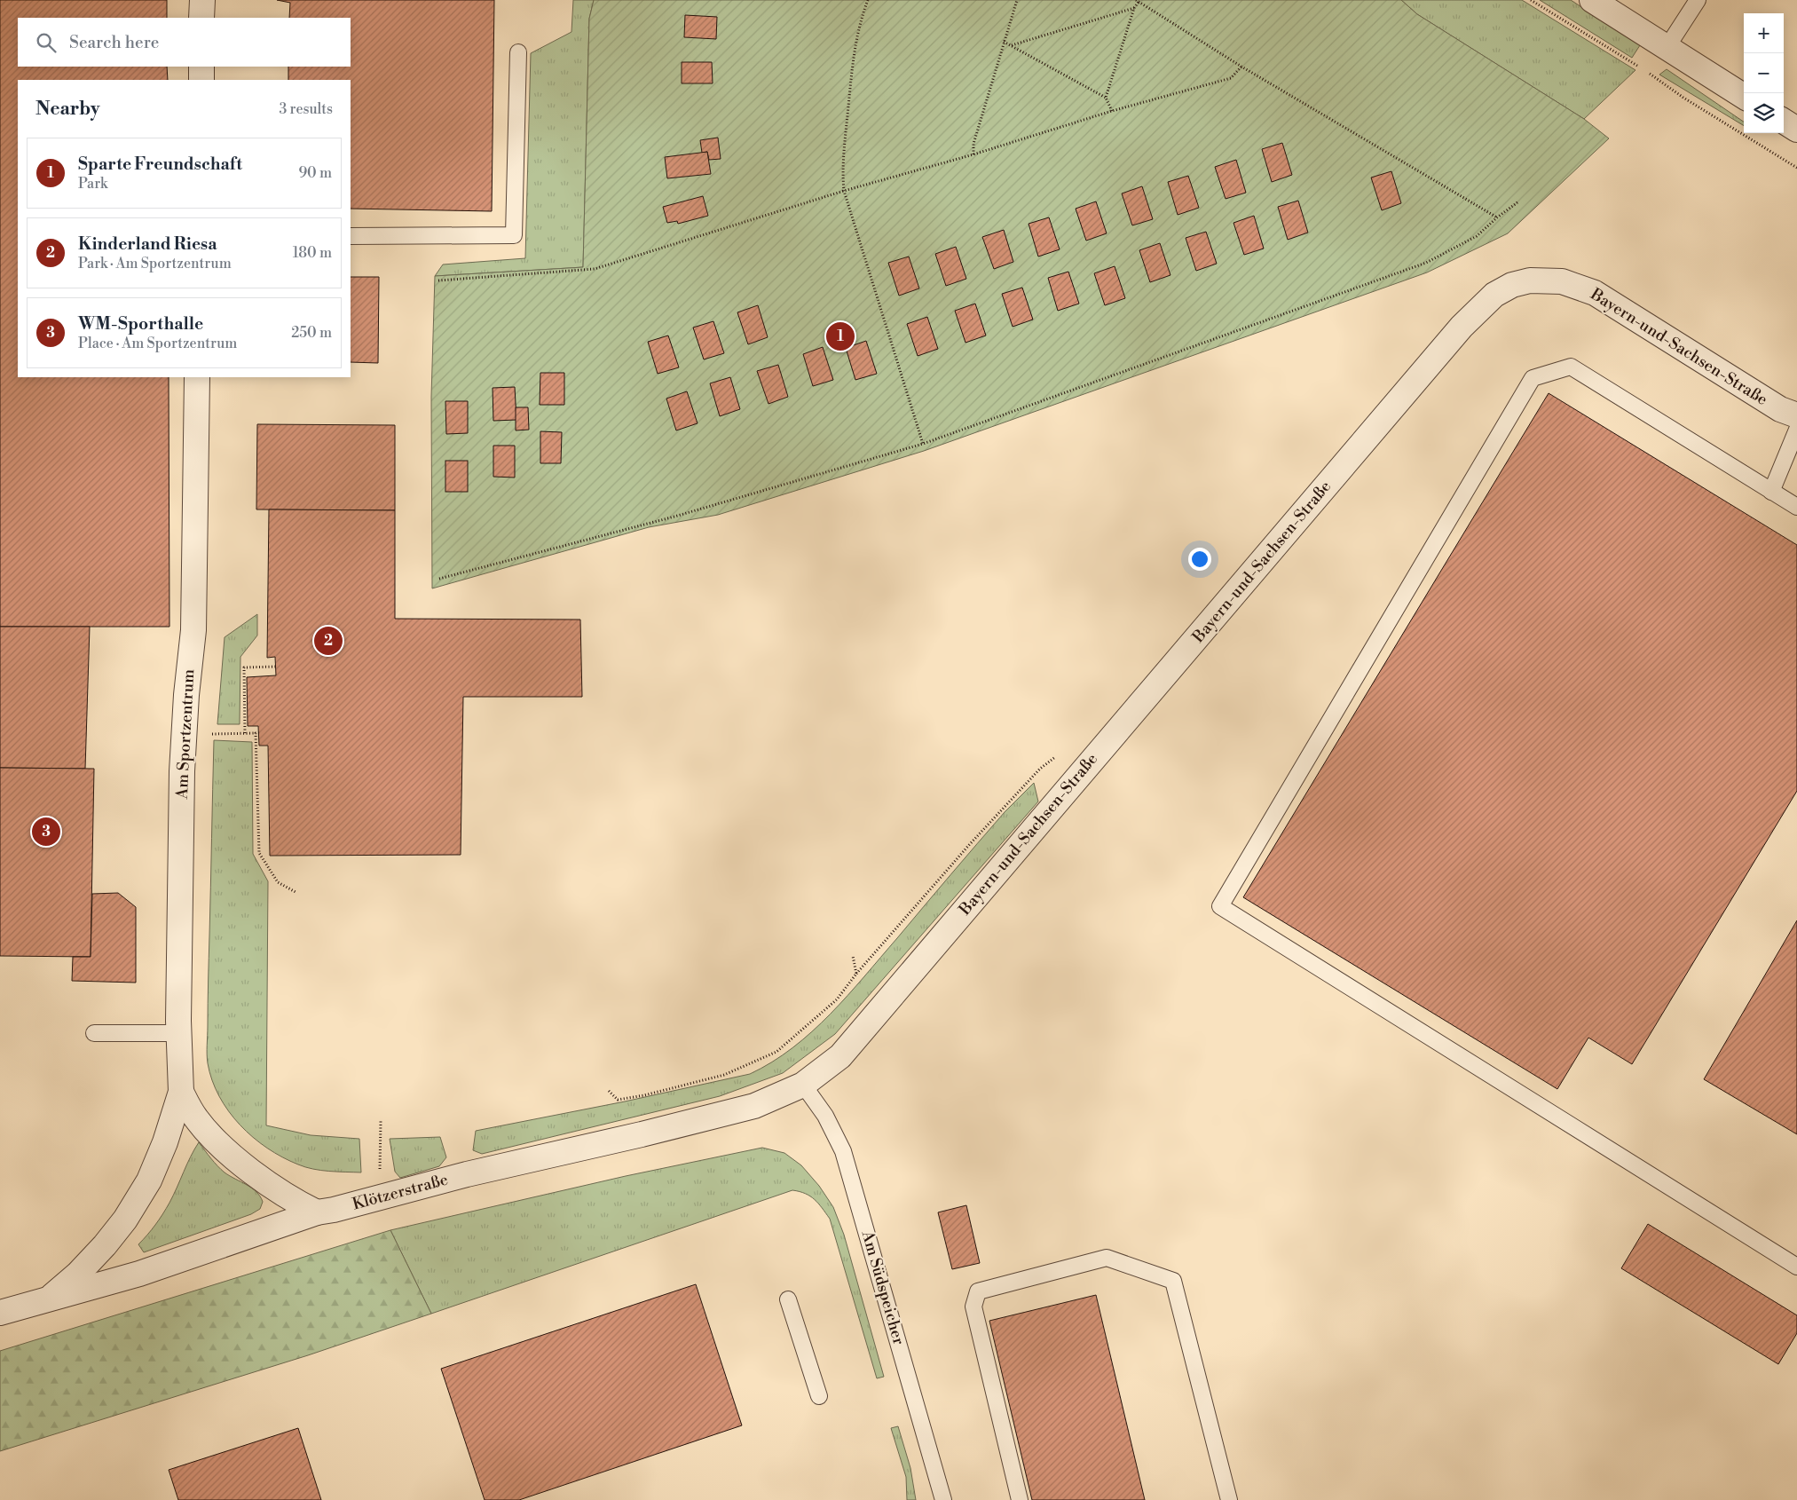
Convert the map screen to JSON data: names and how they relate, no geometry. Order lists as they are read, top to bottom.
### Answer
{
  "streets": {
    "street": ["Bayern-und-Sachsen-Straße", "Am Sportzentrum", "Klötzerstraße"],
    "lane": ["Am Südspeicher"]
  },
  "crossings": [
    ["Bayern-und-Sachsen-Straße", "Klötzerstraße"],
    ["Bayern-und-Sachsen-Straße", "Am Südspeicher"],
    ["Am Sportzentrum", "Klötzerstraße"],
    ["Klötzerstraße", "Am Südspeicher"]
  ],
  "page": {
    "map_buttons": ["+", "−"],
    "search": "Search here",
    "heading": ["Nearby", "3 results"],
    "list": [
      {
        "mark": "1",
        "name": "Sparte Freundschaft",
        "note": "Park",
        "value": "90 m"
      },
      {
        "mark": "2",
        "name": "Kinderland Riesa",
        "note": "Park · Am Sportzentrum",
        "value": "180 m"
      },
      {
        "mark": "3",
        "name": "WM-Sporthalle",
        "note": "Place · Am Sportzentrum",
        "value": "250 m"
      }
    ],
    "pins": ["1", "2", "3"]
  }
}
